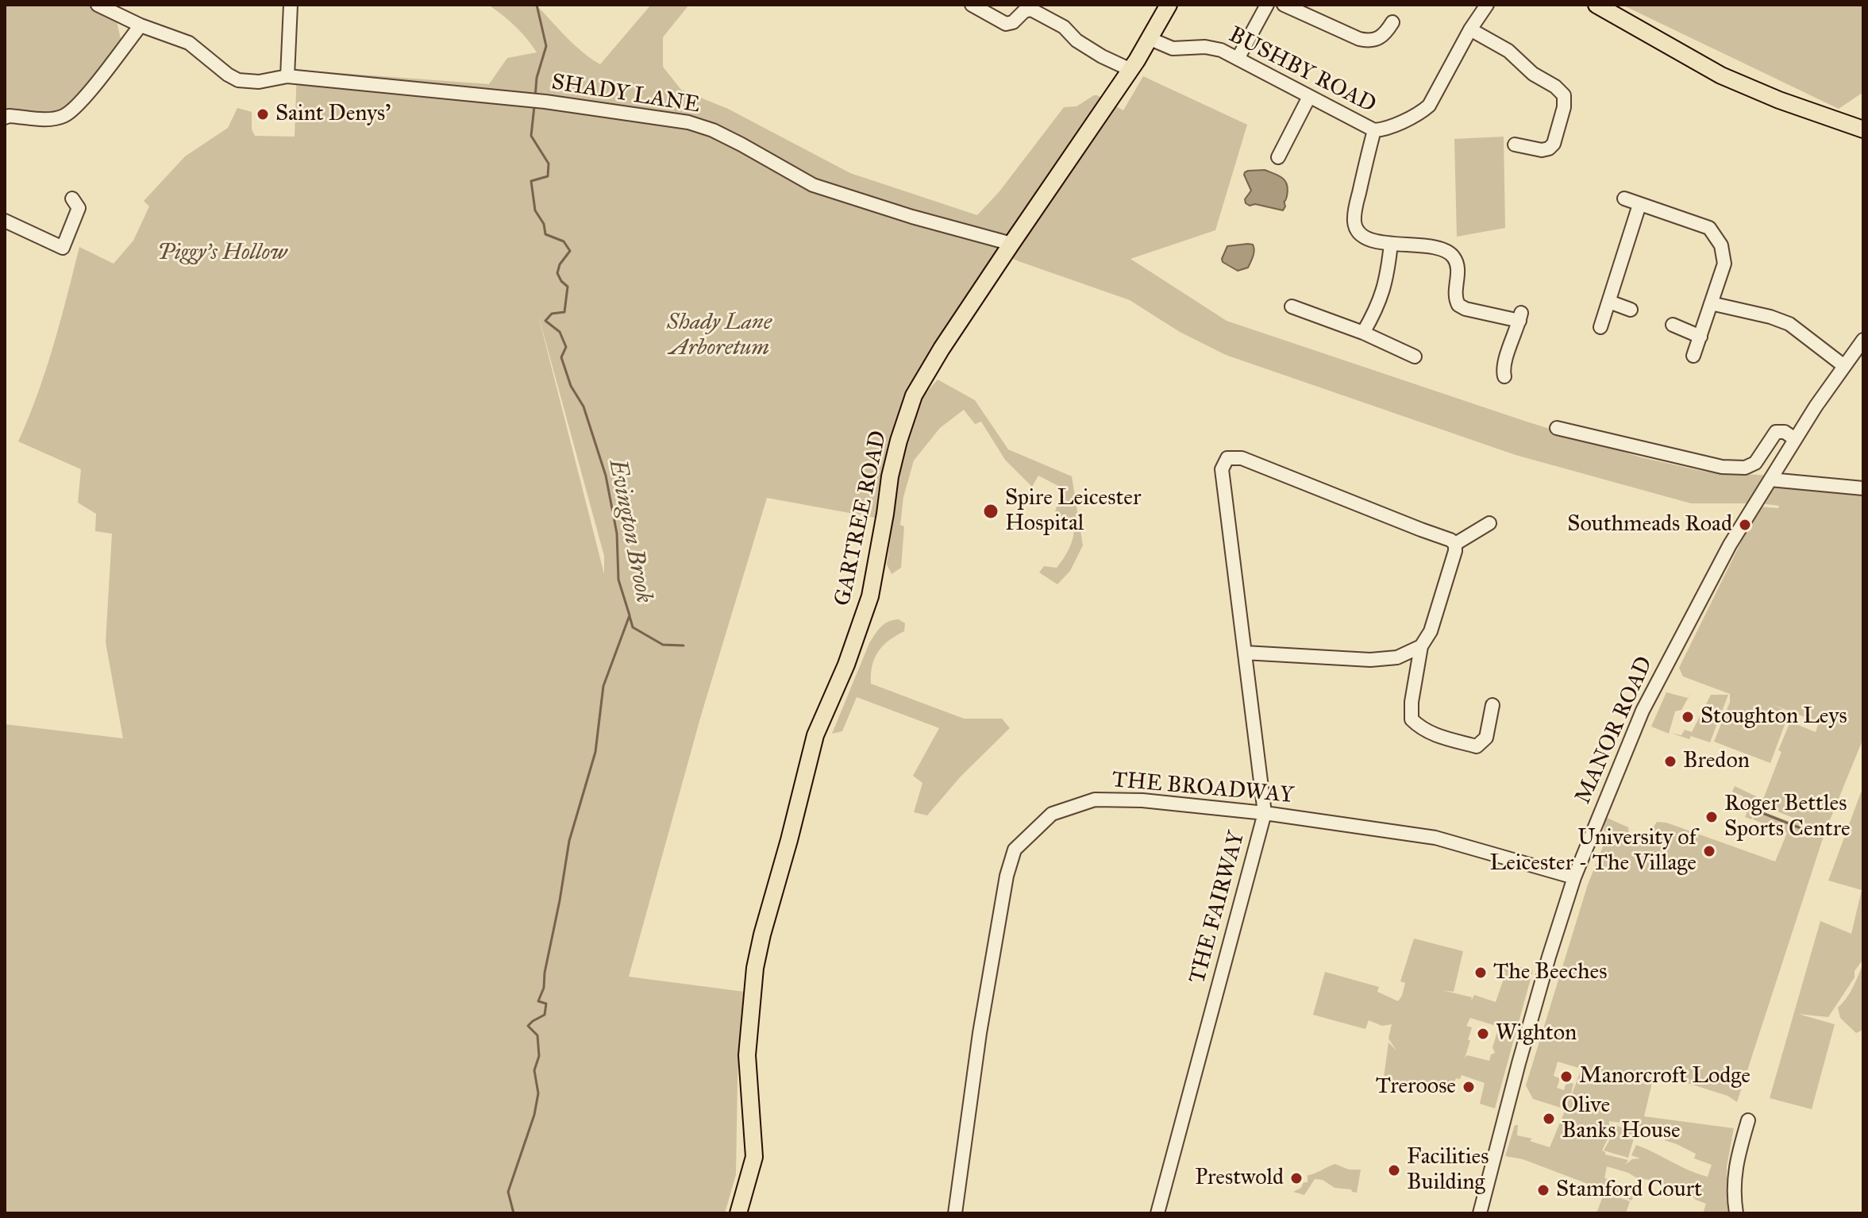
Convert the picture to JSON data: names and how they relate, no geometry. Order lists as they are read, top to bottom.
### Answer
{
  "streets": {
    "main road": ["GARTREE ROAD"],
    "street": [
      "BUSHBY ROAD",
      "SHADY LANE",
      "MANOR ROAD",
      "THE BROADWAY",
      "THE FAIRWAY"
    ]
  },
  "crossings": [
    ["BUSHBY ROAD", "GARTREE ROAD"],
    ["SHADY LANE", "GARTREE ROAD"],
    ["MANOR ROAD", "THE BROADWAY"],
    ["THE BROADWAY", "THE FAIRWAY"]
  ],
  "water": ["Evington Brook"],
  "parks": ["Piggy's Hollow", "Shady Lane Arboretum"],
  "places": [
    "Saint Denys'",
    "Spire Leicester Hospital",
    "Southmeads Road",
    "Stoughton Leys",
    "Bredon",
    "Roger Bettles Sports Centre",
    "University of Leicester - The Village",
    "The Beeches",
    "Wighton",
    "Manorcroft Lodge",
    "Treroose",
    "Olive Banks House",
    "Facilities Building",
    "Prestwold",
    "Stamford Court"
  ]
}
